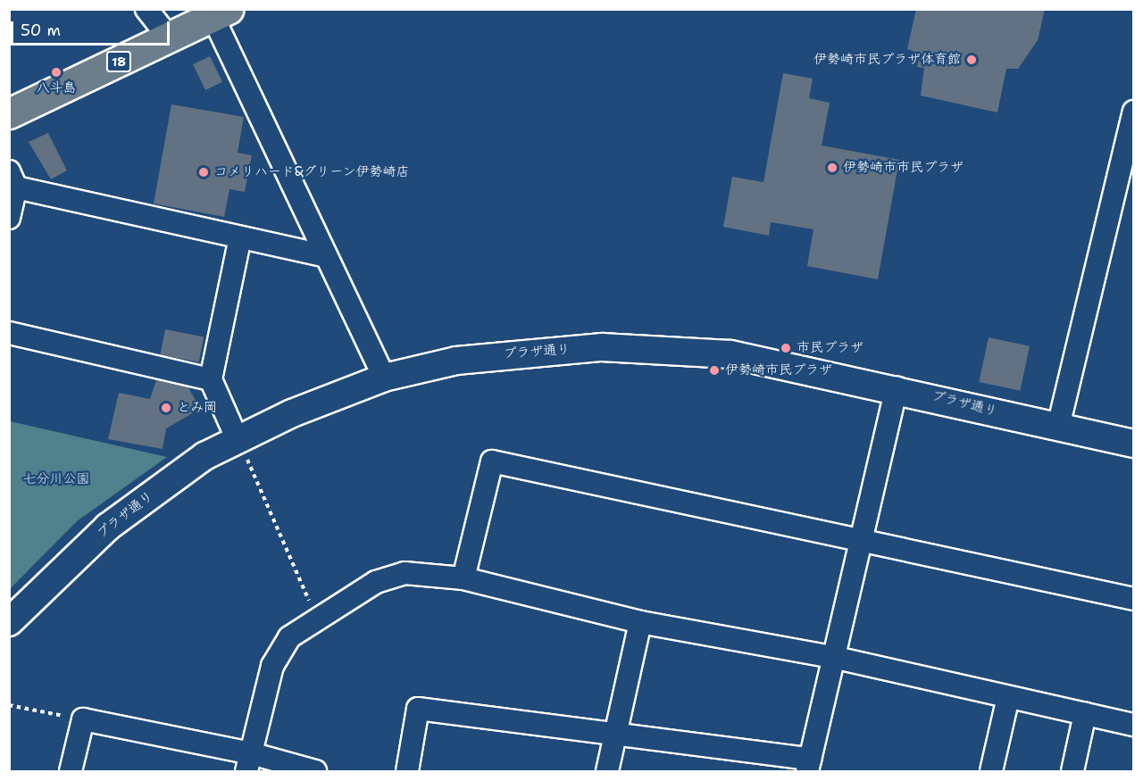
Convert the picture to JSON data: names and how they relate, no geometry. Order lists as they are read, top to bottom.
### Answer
{
  "streets": {
    "main road": ["18"],
    "street": ["プラザ通り"]
  },
  "parks": ["七分川公園"],
  "places": [
    "伊勢崎市民プラザ体育館",
    "八斗島",
    "伊勢崎市市民プラザ",
    "コメリハード&グリーン伊勢崎店",
    "市民プラザ",
    "伊勢崎市民プラザ",
    "とみ岡"
  ],
  "scale_bar": "50 m"
}
